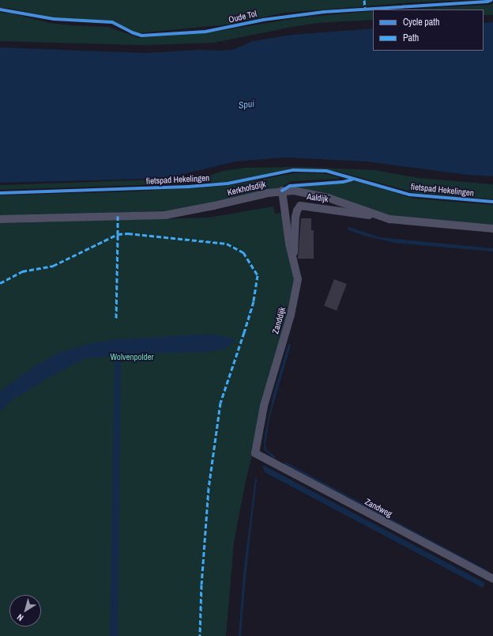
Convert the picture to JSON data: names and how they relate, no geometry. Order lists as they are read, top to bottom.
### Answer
{
  "streets": {
    "street": [
      "Kerkhofsdijk",
      "Aaldijk",
      "Zanddijk",
      "Zandweg"
    ],
    "cycle path": ["Oude Tol", "fietspad Hekelingen"]
  },
  "crossings": [
    ["Kerkhofsdijk", "Aaldijk"],
    ["Kerkhofsdijk", "Zanddijk"],
    ["Aaldijk", "Zanddijk"],
    ["Zanddijk", "Zandweg"]
  ],
  "water": ["Spui"],
  "parks": ["Wolvenpolder"],
  "legend": ["Cycle path", "Path"],
  "north": "bottom left"
}
